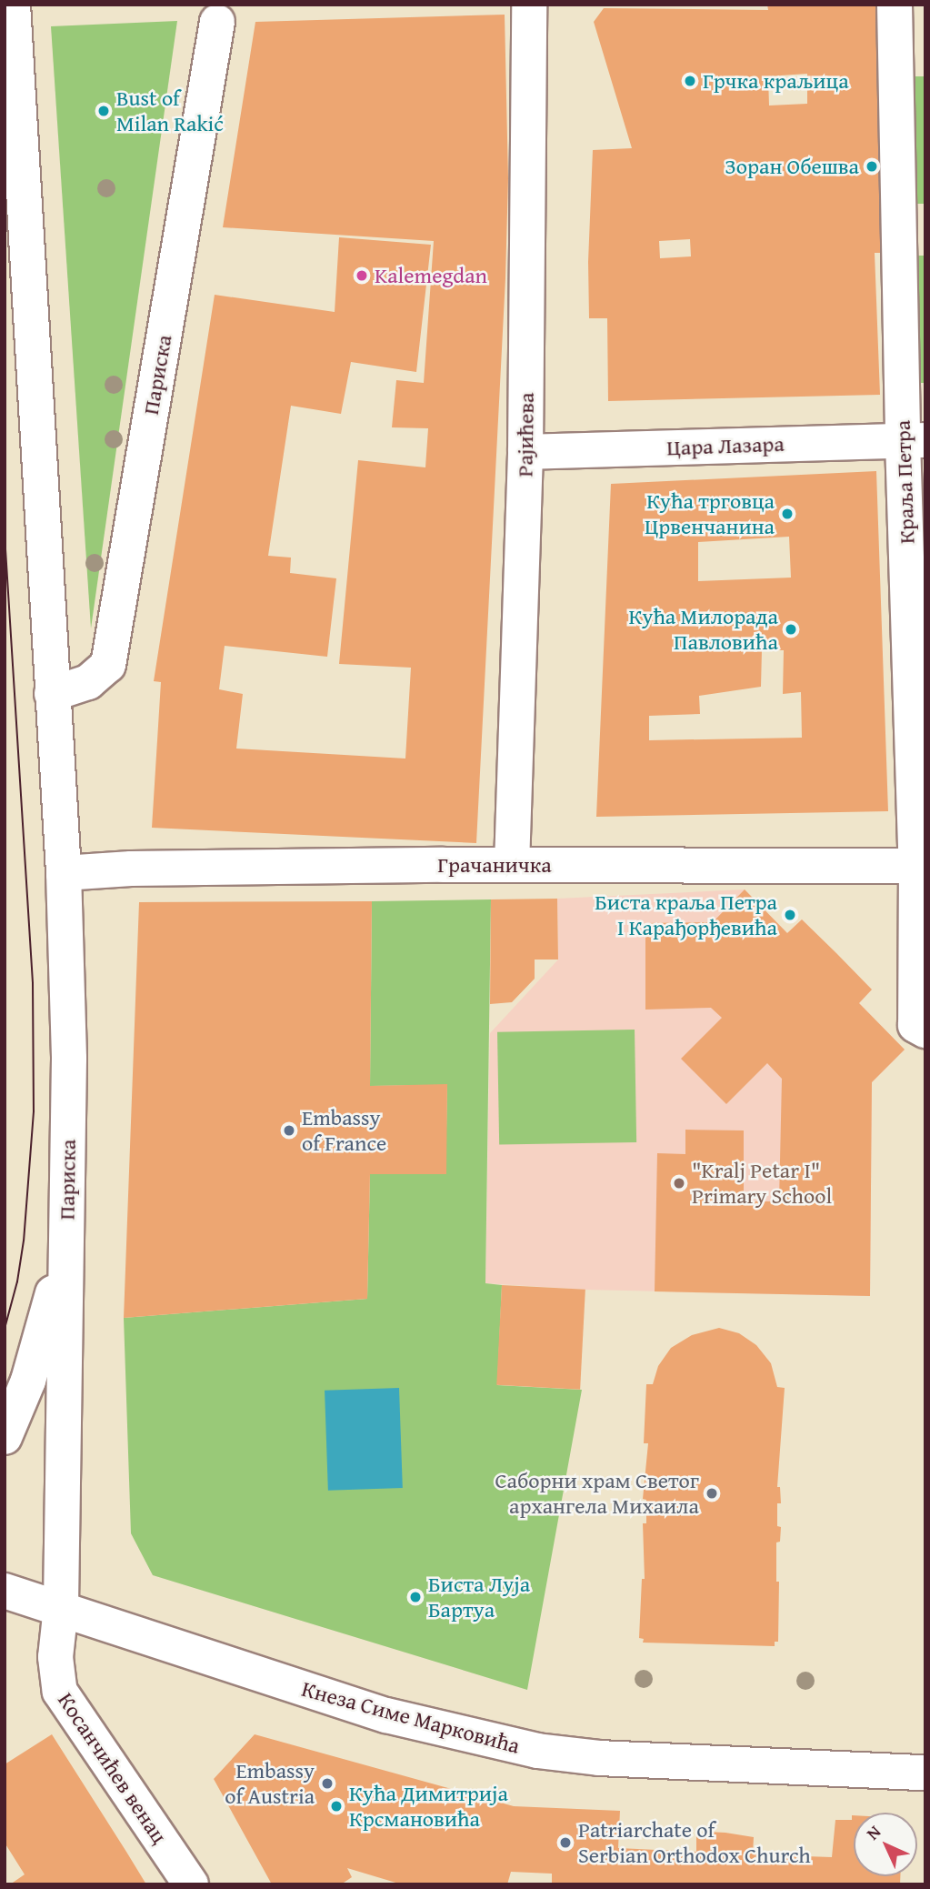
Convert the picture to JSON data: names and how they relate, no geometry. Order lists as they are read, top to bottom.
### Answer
{
  "streets": {
    "street": [
      "Париска",
      "Рајићева",
      "Цара Лазара",
      "Краља Петра",
      "Грачаничка",
      "Кнеза Симе Марковића",
      "Косанчићев венац"
    ]
  },
  "crossings": [
    ["Париска", "Грачаничка"],
    ["Париска", "Кнеза Симе Марковића"],
    ["Париска", "Косанчићев венац"],
    ["Рајићева", "Цара Лазара"],
    ["Рајићева", "Грачаничка"],
    ["Цара Лазара", "Краља Петра"],
    ["Краља Петра", "Грачаничка"],
    ["Кнеза Симе Марковића", "Косанчићев венац"]
  ],
  "places": [
    "Грчка краљица",
    "Bust of Milan Rakić",
    "Зоран Обешва",
    "Kalemegdan",
    "Кућа трговца Црвенчанина",
    "Кућа Милорада Павловића",
    "Биста краља Петра I Карађорђевића",
    "Embassy of France",
    "\"Kralj Petar I\" Primary School",
    "Саборни храм Светог архангела Михаила",
    "Биста Луја Бартуа",
    "Embassy of Austria",
    "Кућа Димитрија Крсмановића",
    "Patriarchate of Serbian Orthodox Church"
  ],
  "north": "top left"
}
